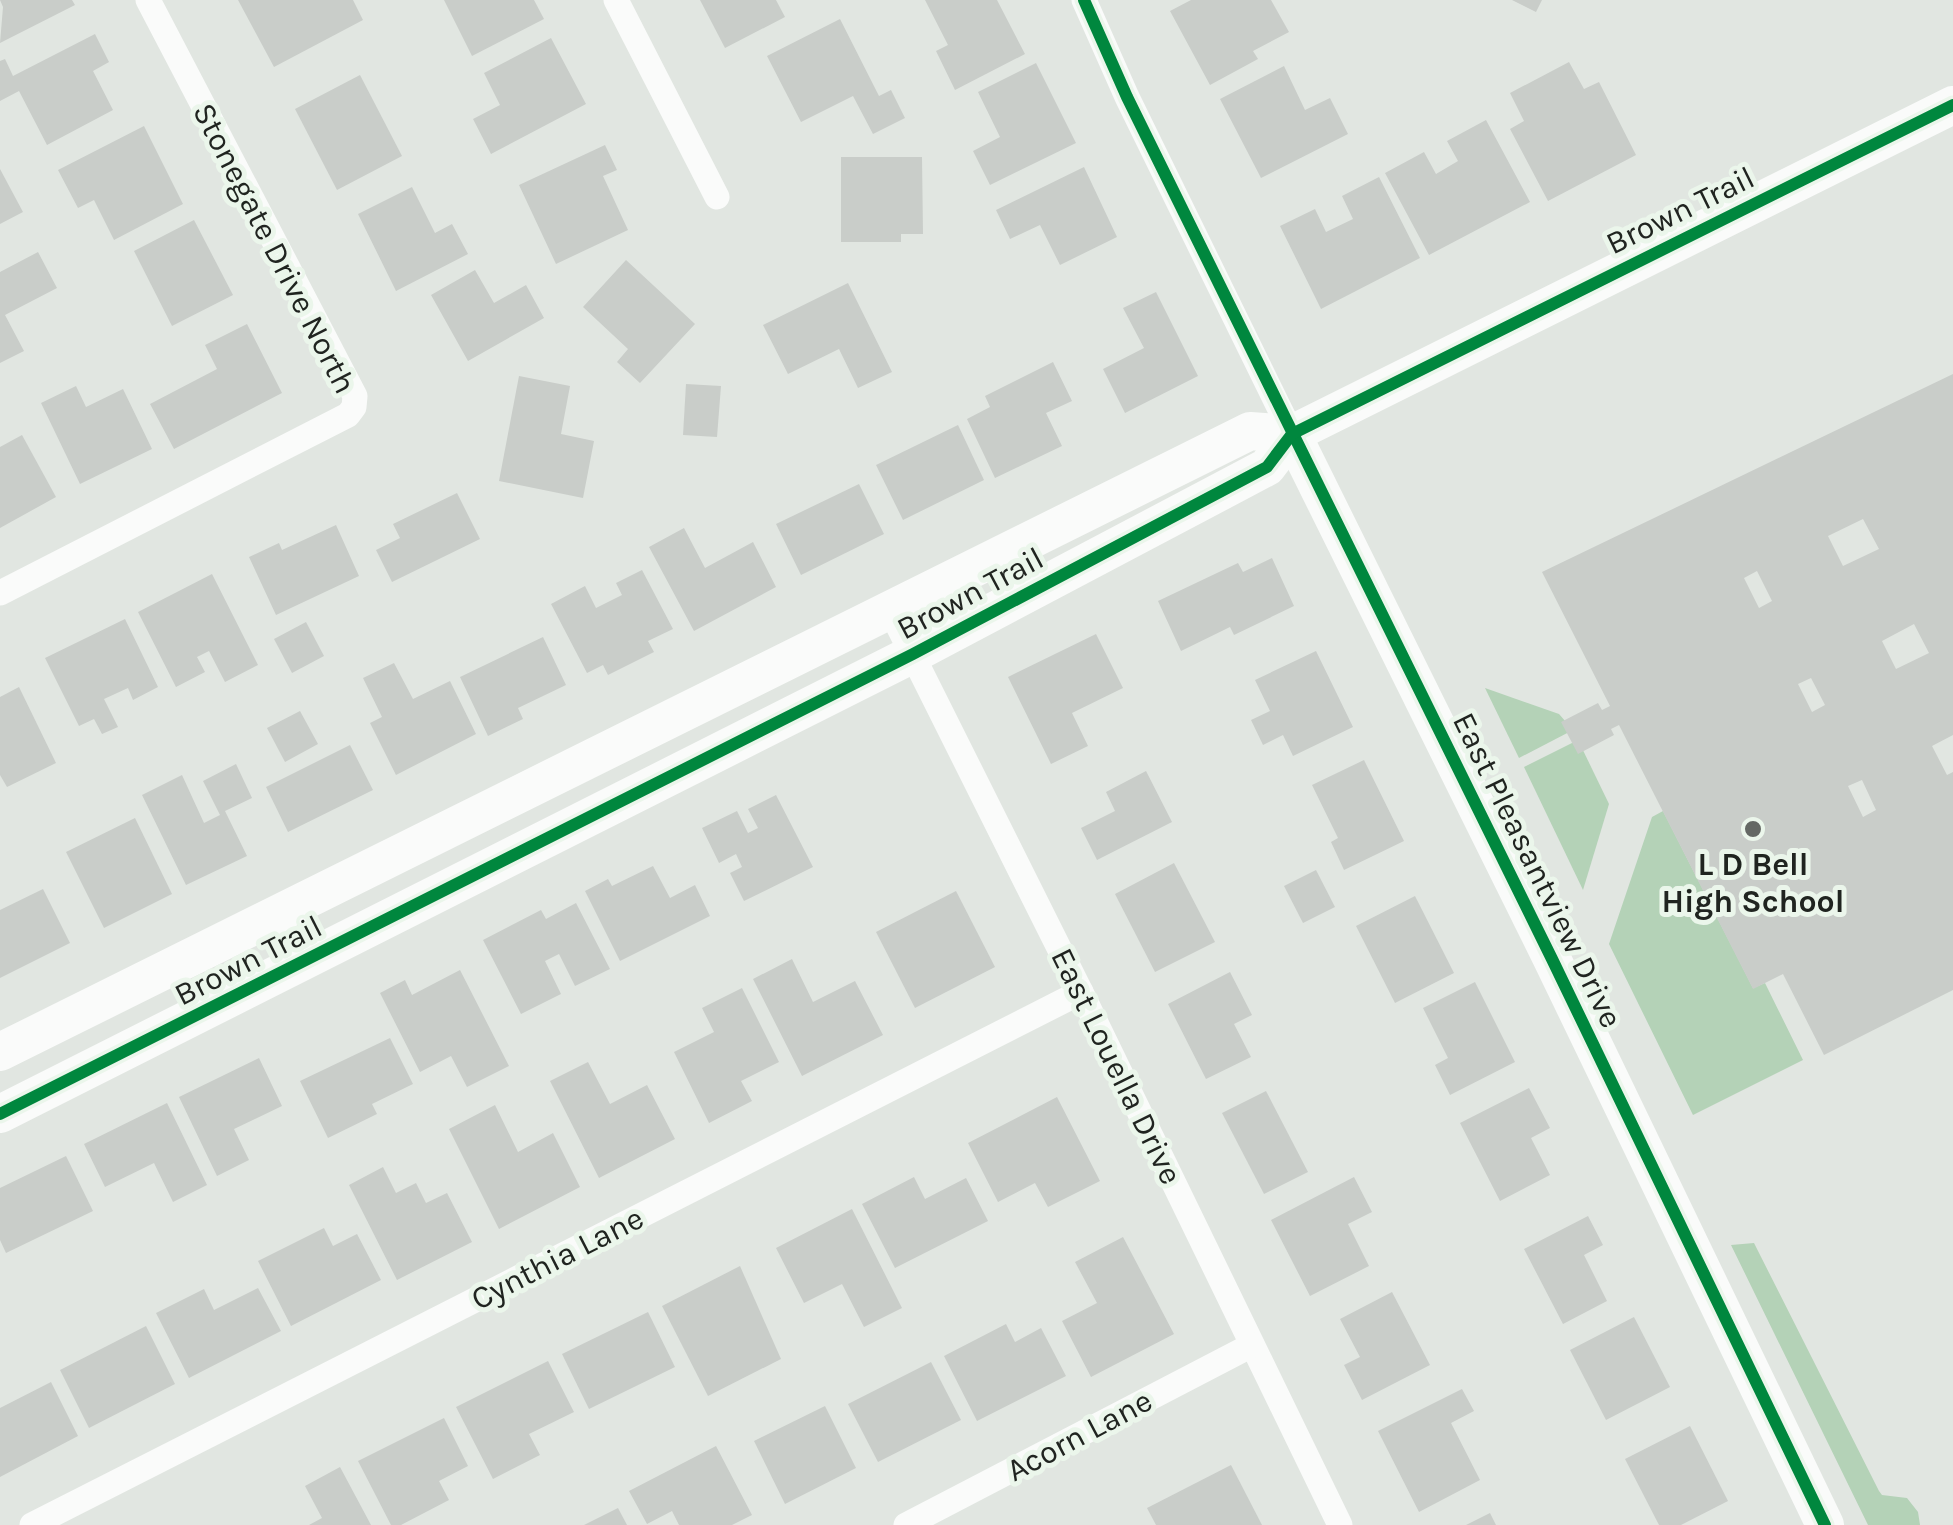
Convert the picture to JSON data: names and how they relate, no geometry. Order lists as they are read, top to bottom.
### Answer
{
  "streets": {
    "street": [
      "Brown Trail",
      "Stonegate Drive North",
      "East Pleasantview Drive",
      "East Louella Drive",
      "Cynthia Lane",
      "Acorn Lane"
    ]
  },
  "crossings": [
    ["Brown Trail", "East Pleasantview Drive"],
    ["Brown Trail", "East Louella Drive"],
    ["East Louella Drive", "Cynthia Lane"],
    ["East Louella Drive", "Acorn Lane"]
  ],
  "places": ["L D Bell High School"]
}
